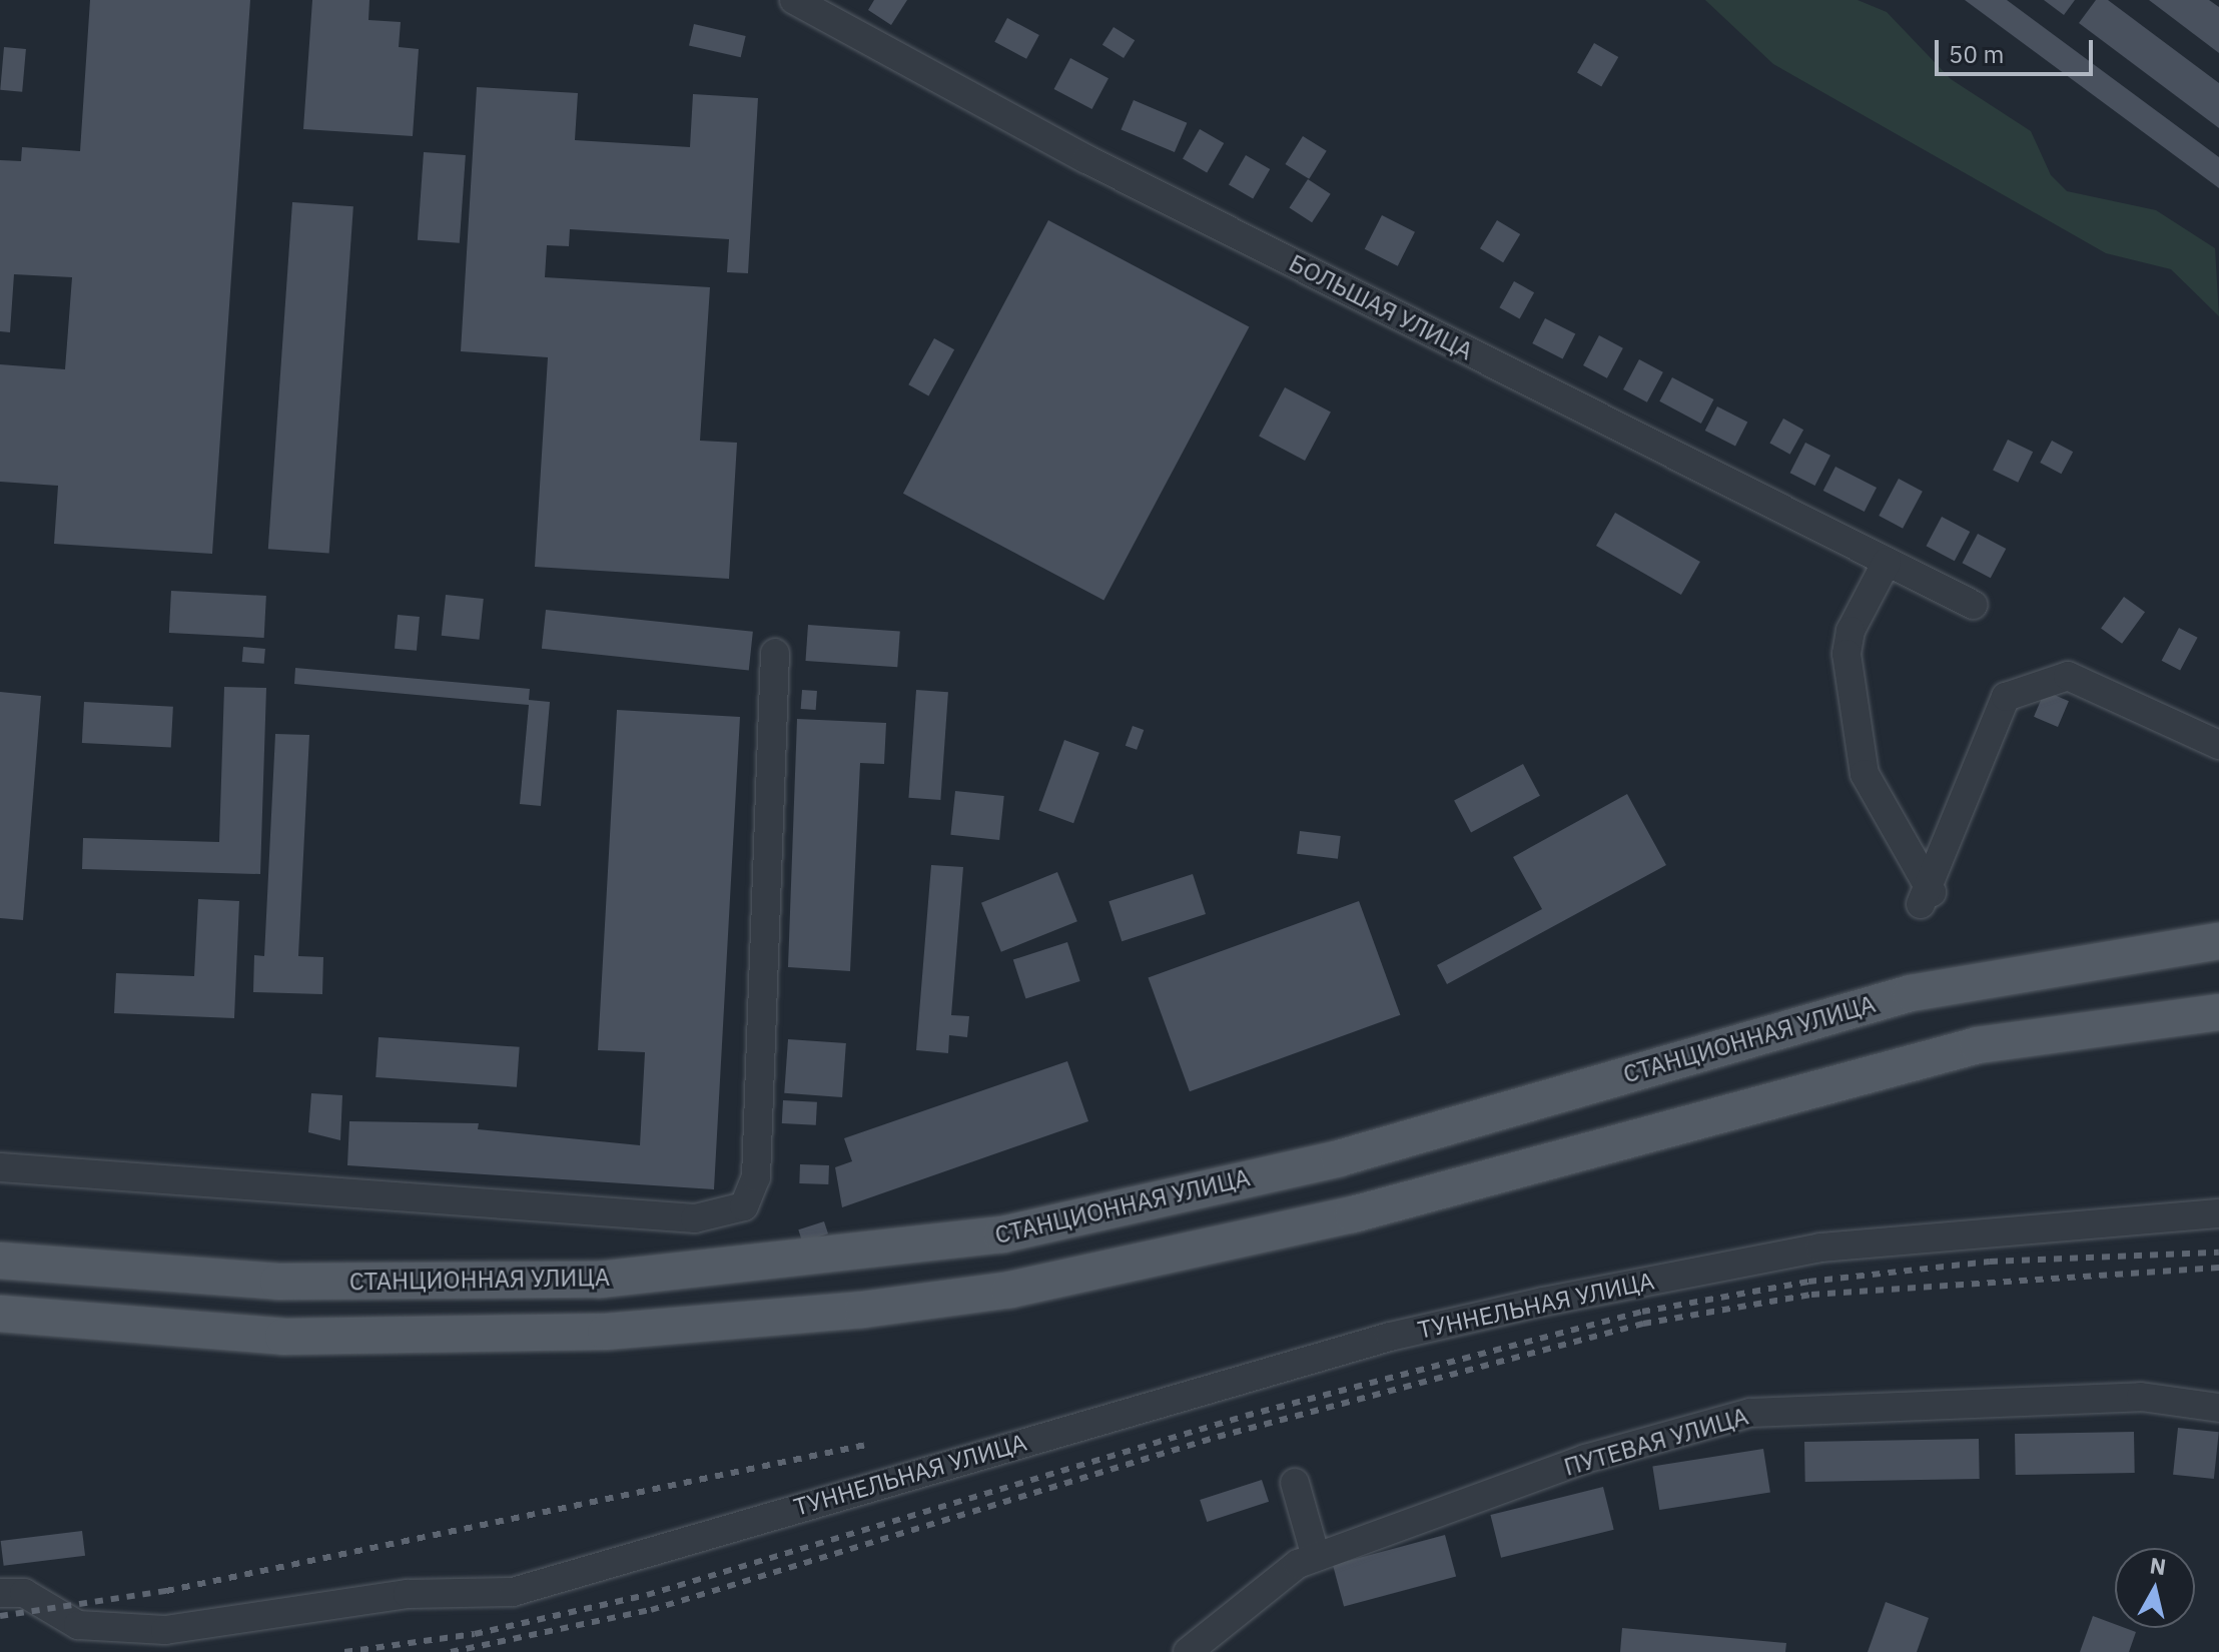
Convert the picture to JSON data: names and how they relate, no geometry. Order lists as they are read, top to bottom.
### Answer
{
  "streets": {
    "main road": ["СТАНЦИОННАЯ УЛИЦА"],
    "street": ["БОЛЬШАЯ УЛИЦА", "ТУННЕЛЬНАЯ УЛИЦА", "ПУТЕВАЯ УЛИЦА"]
  },
  "scale_bar": "50 m",
  "north": "top"
}
